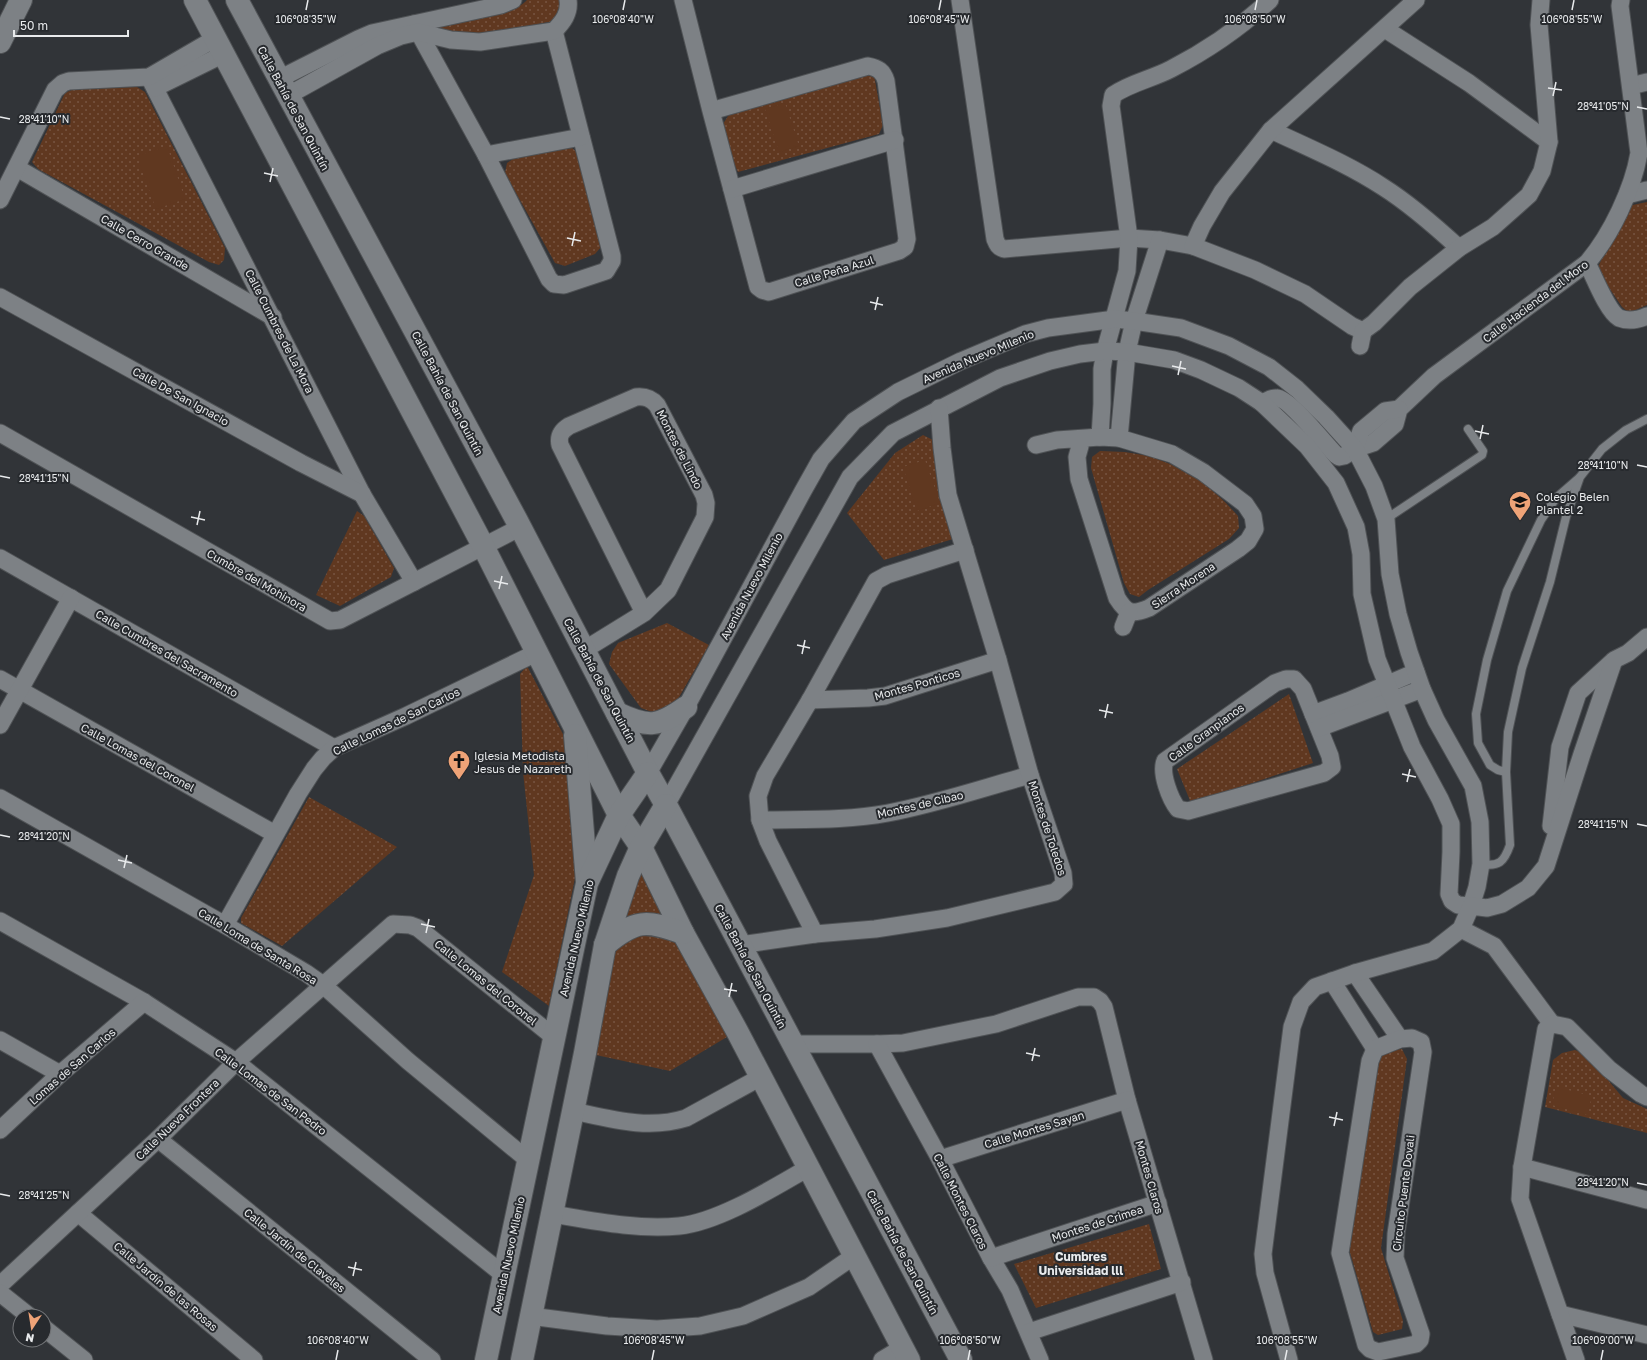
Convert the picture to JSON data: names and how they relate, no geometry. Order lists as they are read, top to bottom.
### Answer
{
  "streets": {
    "street": [
      "Calle Bahía de San Quintín",
      "Calle Cerro Grande",
      "Calle Peña Azul",
      "Calle Hacienda del Moro",
      "Calle Cumbres de La Mora",
      "Avenida Nuevo Milenio",
      "Calle De San Ignacio",
      "Montes de Lindo",
      "Cumbre del Mohinora",
      "Sierra Morena",
      "Calle Cumbres del Sacramento",
      "Montes Ponticos",
      "Calle Lomas de San Carlos",
      "Calle Granpianos",
      "Calle Lomas del Coronel",
      "Montes de Cibao",
      "Montes de Toledos",
      "Calle Loma de Santa Rosa",
      "Lomas de San Carlos",
      "Calle Lomas de San Pedro",
      "Calle Nueva Frontera",
      "Calle Montes Sayan",
      "Montes Claros",
      "Circuito Puente Dovali",
      "Calle Montes Claros",
      "Montes de Crimea",
      "Calle Jardín de Claveles",
      "Calle Jardín de las Rosas"
    ]
  },
  "crossings": [
    ["Calle Bahía de San Quintín", "Avenida Nuevo Milenio"],
    ["Calle Bahía de San Quintín", "Montes de Lindo"],
    ["Calle Bahía de San Quintín", "Cumbre del Mohinora"],
    ["Calle Bahía de San Quintín", "Montes de Toledos"],
    ["Calle Cerro Grande", "Calle Cumbres de La Mora"],
    ["Calle Hacienda del Moro", "Avenida Nuevo Milenio"],
    ["Calle Cumbres de La Mora", "Calle De San Ignacio"],
    ["Calle Cumbres de La Mora", "Cumbre del Mohinora"],
    ["Avenida Nuevo Milenio", "Calle Lomas del Coronel"],
    ["Avenida Nuevo Milenio", "Calle Loma de Santa Rosa"],
    ["Avenida Nuevo Milenio", "Calle Lomas de San Pedro"],
    ["Calle Cumbres del Sacramento", "Calle Lomas de San Carlos"],
    ["Montes Ponticos", "Montes de Toledos"],
    ["Calle Lomas de San Carlos", "Calle Lomas del Coronel"],
    ["Calle Lomas de San Carlos", "Calle Loma de Santa Rosa"],
    ["Calle Lomas del Coronel", "Calle Nueva Frontera"],
    ["Montes de Cibao", "Montes de Toledos"],
    ["Calle Loma de Santa Rosa", "Calle Nueva Frontera"],
    ["Lomas de San Carlos", "Calle Lomas de San Pedro"],
    ["Calle Lomas de San Pedro", "Calle Nueva Frontera"],
    ["Calle Nueva Frontera", "Calle Jardín de Claveles"],
    ["Calle Nueva Frontera", "Calle Jardín de las Rosas"],
    ["Calle Montes Sayan", "Montes Claros"],
    ["Calle Montes Sayan", "Calle Montes Claros"],
    ["Montes Claros", "Calle Montes Claros"],
    ["Montes Claros", "Montes de Crimea"],
    ["Calle Montes Claros", "Montes de Crimea"]
  ],
  "districts": ["Cumbres Universidad lll"],
  "places": {
    "school or university": ["Colegio Belen Plantel 2"],
    "church": ["Iglesia Metodista Jesus de Nazareth"]
  },
  "scale_bar": "50 m",
  "north": "bottom",
  "coordinates": [
    "106°08'35\"W",
    "106°08'40\"W",
    "106°08'45\"W",
    "106°08'50\"W",
    "106°08'55\"W",
    "28°41'05\"N",
    "28°41'10\"N",
    "28°41'15\"N",
    "28°41'20\"N",
    "28°41'25\"N",
    "106°09'00\"W"
  ]
}
